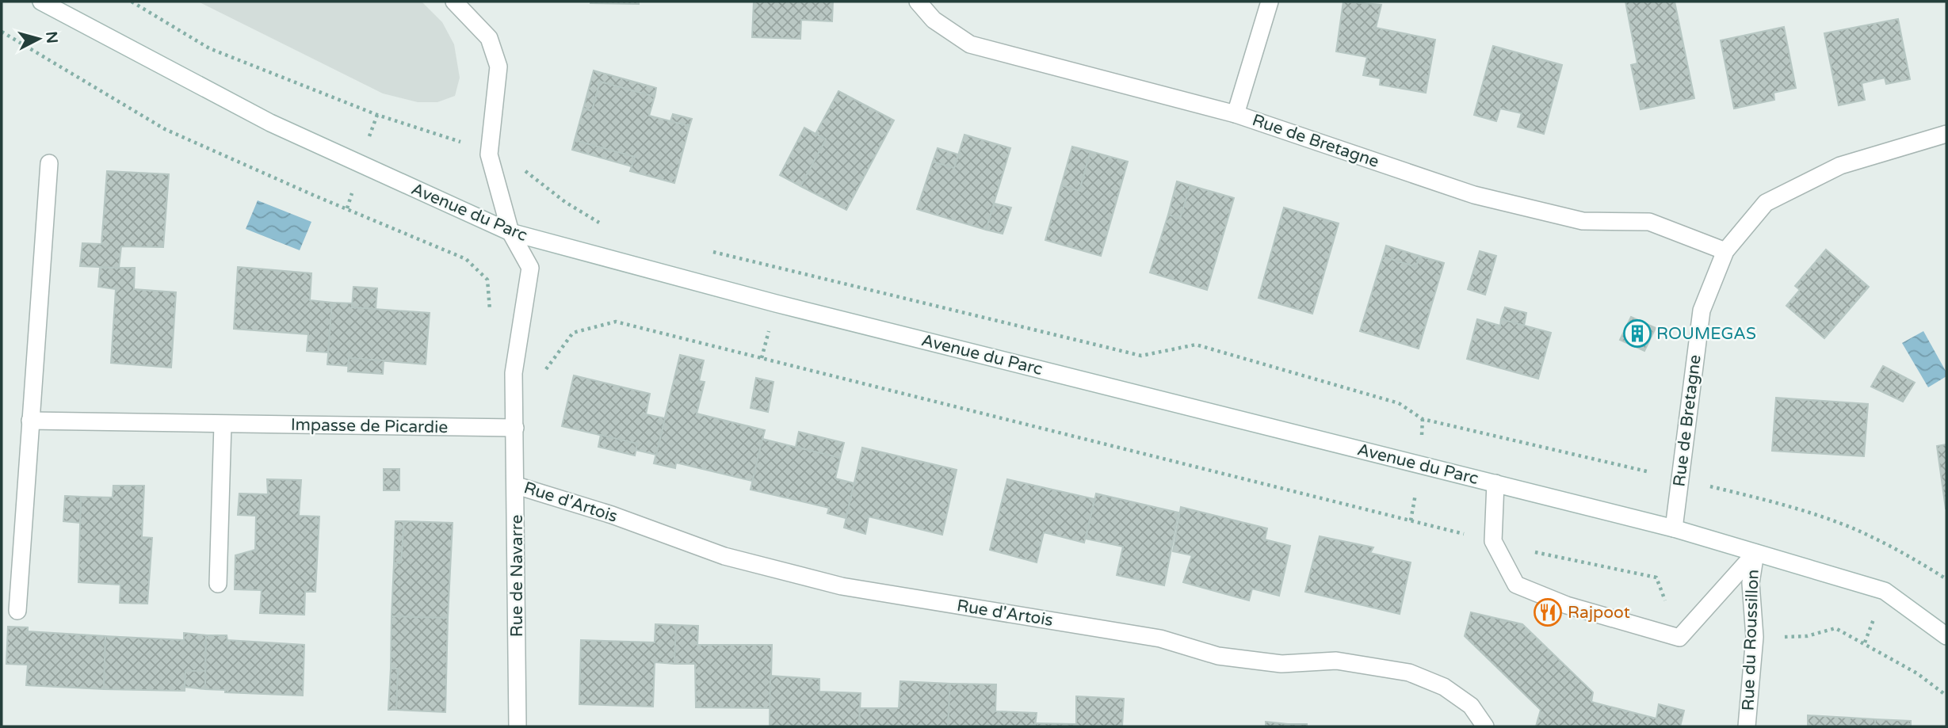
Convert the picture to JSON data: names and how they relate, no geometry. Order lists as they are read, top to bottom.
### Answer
{
  "streets": {
    "street": [
      "Rue de Bretagne",
      "Avenue du Parc",
      "Impasse de Picardie",
      "Rue d'Artois",
      "Rue de Navarre",
      "Rue du Roussillon"
    ]
  },
  "crossings": [
    ["Rue de Bretagne", "Avenue du Parc"],
    ["Avenue du Parc", "Rue de Navarre"],
    ["Avenue du Parc", "Rue du Roussillon"],
    ["Impasse de Picardie", "Rue de Navarre"],
    ["Rue d'Artois", "Rue de Navarre"]
  ],
  "places": {
    "building": ["ROUMEGAS"],
    "restaurant": ["Rajpoot"]
  },
  "north": "right"
}
